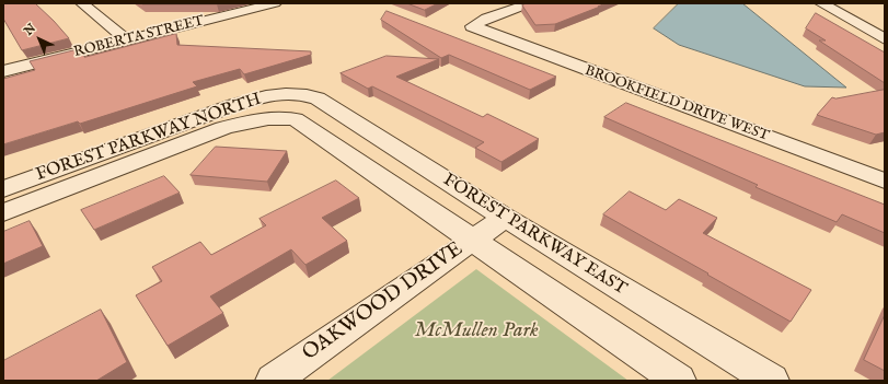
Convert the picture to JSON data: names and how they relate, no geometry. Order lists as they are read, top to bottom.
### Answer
{
  "streets": {
    "street": [
      "ROBERTA STREET",
      "BROOKFIELD DRIVE WEST",
      "FOREST PARKWAY NORTH",
      "FOREST PARKWAY EAST",
      "OAKWOOD DRIVE"
    ]
  },
  "crossings": [
    ["FOREST PARKWAY NORTH", "FOREST PARKWAY EAST"],
    ["FOREST PARKWAY EAST", "OAKWOOD DRIVE"]
  ],
  "parks": ["McMullen Park"],
  "north": "top left"
}
